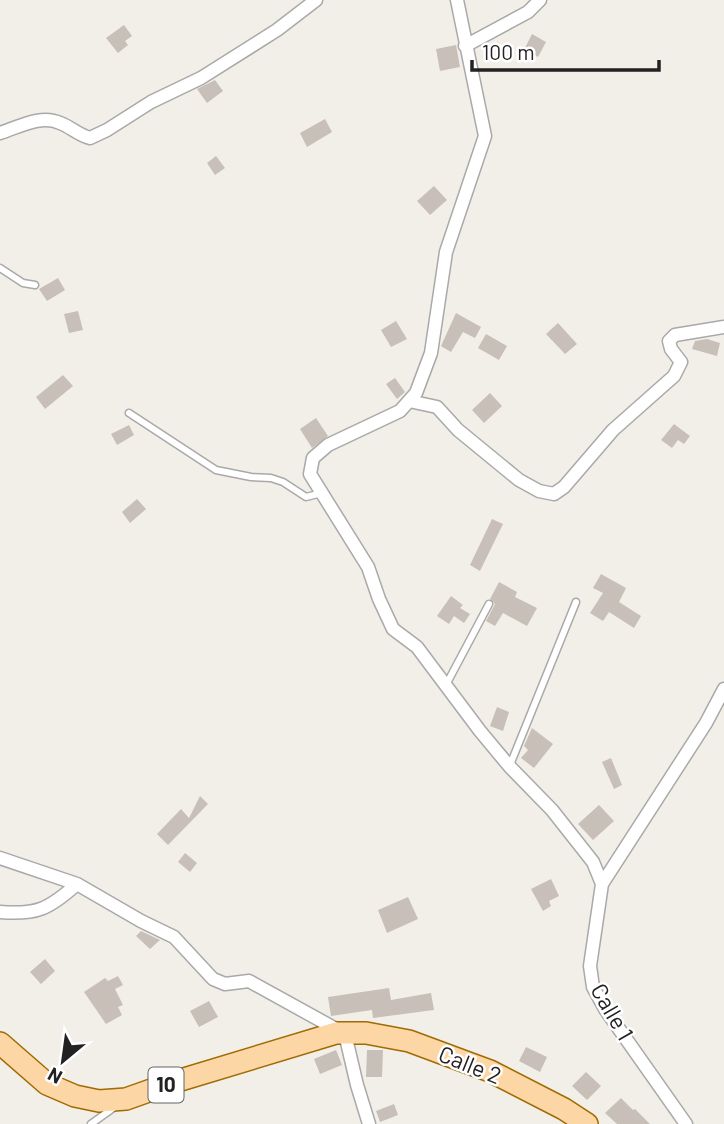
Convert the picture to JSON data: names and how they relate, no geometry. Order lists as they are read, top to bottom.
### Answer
{
  "streets": {
    "main road": ["Calle 2", "10"],
    "street": ["Calle 1"]
  },
  "crossings": [
    ["Calle 2", "10"]
  ],
  "scale_bar": "100 m",
  "north": "bottom left"
}
